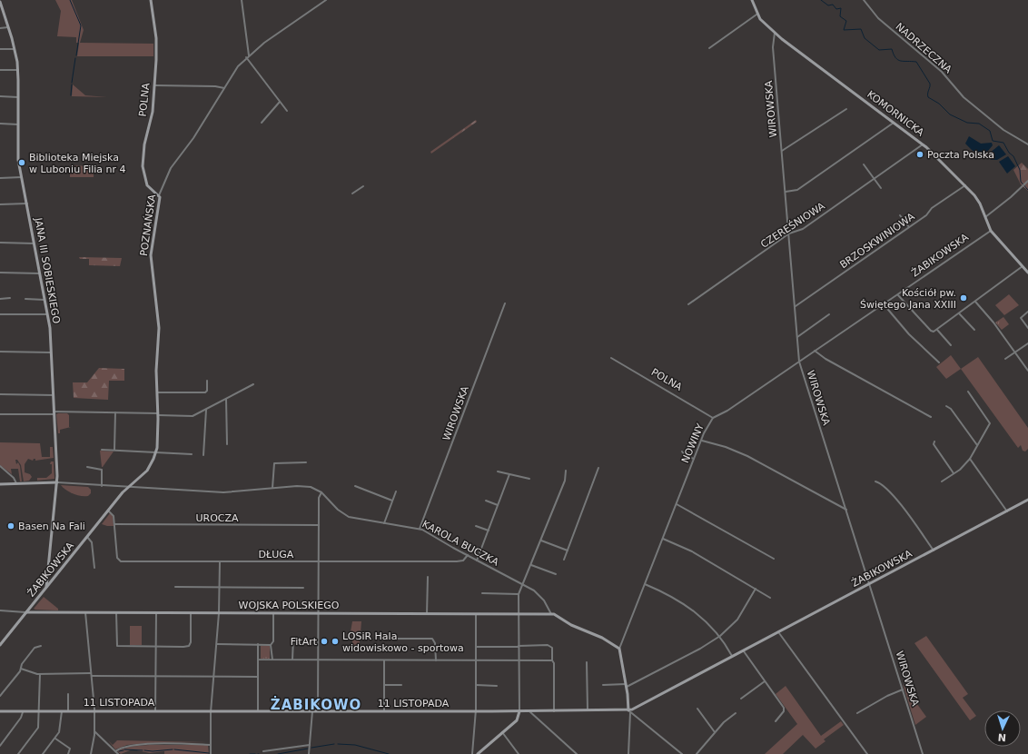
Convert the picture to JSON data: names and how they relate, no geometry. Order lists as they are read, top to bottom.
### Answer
{
  "streets": {
    "street": [
      "NADRZECZNA",
      "POLNA",
      "WIROWSKA",
      "KOMORNICKA",
      "POZNAŃSKA",
      "CZEREŚNIOWA",
      "BRZOSKWINIOWA",
      "ŻABIKOWSKA",
      "JANA III SOBIESKIEGO",
      "NOWINY",
      "UROCZA",
      "KAROLA BUCZKA",
      "DŁUGA",
      "WOJSKA POLSKIEGO",
      "11 LISTOPADA"
    ]
  },
  "crossings": [
    ["POLNA", "POZNAŃSKA"],
    ["POLNA", "NOWINY"],
    ["WIROWSKA", "KOMORNICKA"],
    ["WIROWSKA", "CZEREŚNIOWA"],
    ["WIROWSKA", "BRZOSKWINIOWA"],
    ["WIROWSKA", "ŻABIKOWSKA"],
    ["WIROWSKA", "NOWINY"],
    ["WIROWSKA", "KAROLA BUCZKA"],
    ["KOMORNICKA", "CZEREŚNIOWA"],
    ["KOMORNICKA", "BRZOSKWINIOWA"],
    ["KOMORNICKA", "ŻABIKOWSKA"],
    ["POZNAŃSKA", "ŻABIKOWSKA"],
    ["POZNAŃSKA", "KAROLA BUCZKA"],
    ["ŻABIKOWSKA", "JANA III SOBIESKIEGO"],
    ["ŻABIKOWSKA", "NOWINY"],
    ["ŻABIKOWSKA", "KAROLA BUCZKA"],
    ["ŻABIKOWSKA", "WOJSKA POLSKIEGO"],
    ["ŻABIKOWSKA", "11 LISTOPADA"],
    ["JANA III SOBIESKIEGO", "KAROLA BUCZKA"],
    ["UROCZA", "DŁUGA"],
    ["KAROLA BUCZKA", "DŁUGA"],
    ["KAROLA BUCZKA", "WOJSKA POLSKIEGO"]
  ],
  "districts": ["ŻABIKOWO"],
  "places": [
    "Poczta Polska",
    "Biblioteka Miejska w Luboniu Filia nr 4",
    "Kościół pw. Świętego Jana XXIII",
    "Basen Na Fali",
    "FitArt",
    "LOSiR Hala widowiskowo - sportowa"
  ],
  "north": "bottom"
}
